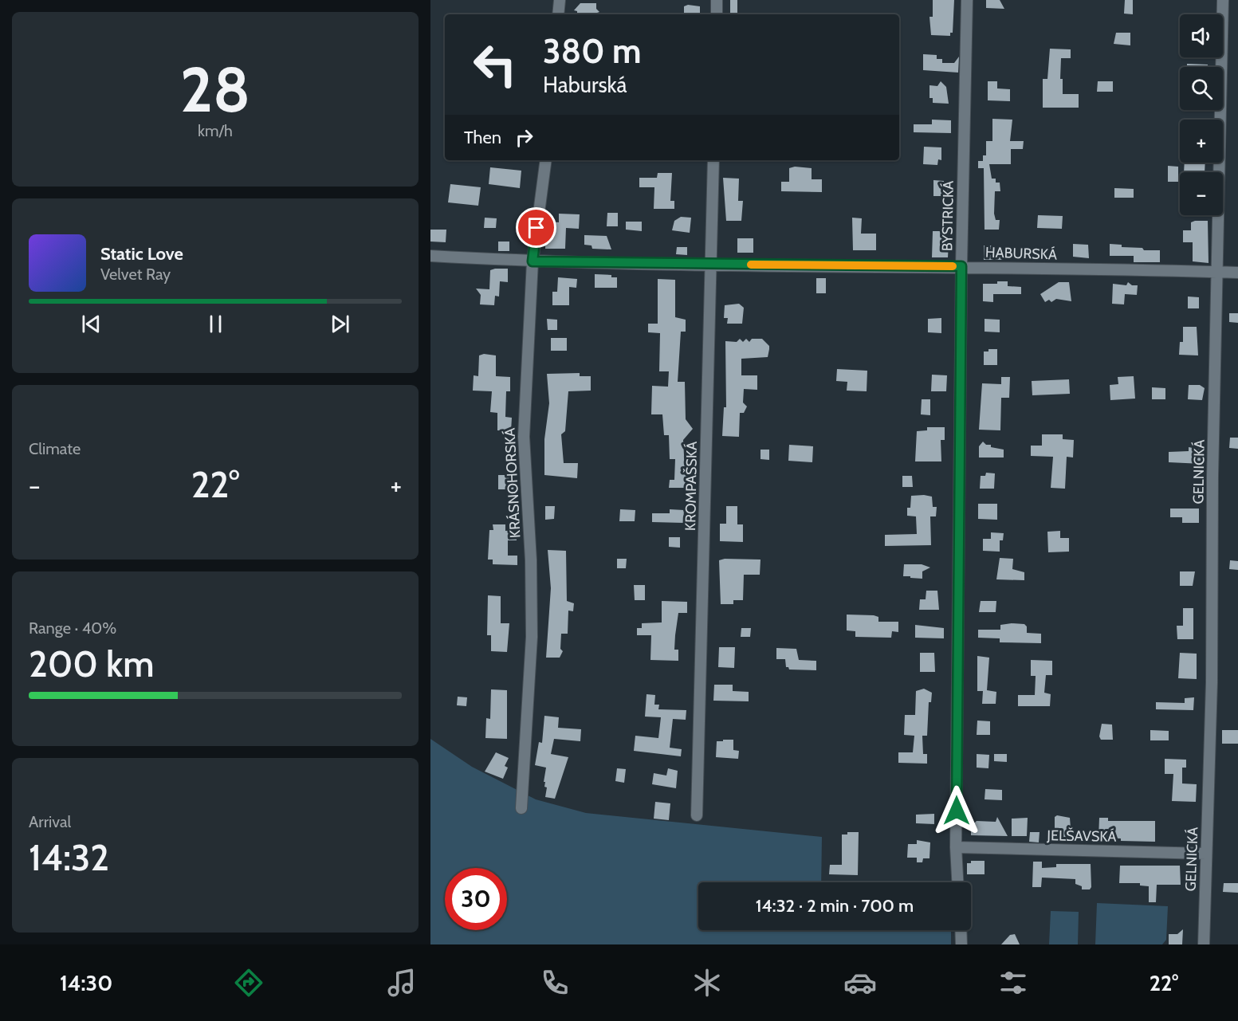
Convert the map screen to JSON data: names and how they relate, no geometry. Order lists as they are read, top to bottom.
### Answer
{
  "streets": {
    "street": [
      "BYSTRICKÁ",
      "HABURSKÁ",
      "GELNICKÁ",
      "KRÁSNOHORSKÁ",
      "KROMPAŠSKÁ",
      "JELŠAVSKÁ"
    ]
  },
  "crossings": [
    ["BYSTRICKÁ", "HABURSKÁ"],
    ["BYSTRICKÁ", "JELŠAVSKÁ"],
    ["HABURSKÁ", "GELNICKÁ"],
    ["HABURSKÁ", "KRÁSNOHORSKÁ"],
    ["HABURSKÁ", "KROMPAŠSKÁ"],
    ["GELNICKÁ", "JELŠAVSKÁ"]
  ],
  "page": {
    "tile": [
      ["28", "km/h"],
      "Climate",
      ["Range · 40%", "200 km"],
      ["Arrival", "14:32"]
    ],
    "map_buttons": ["+", "−"],
    "turn": ["380 m", "Haburská"],
    "then": "Then",
    "song": ["Static Love", "Velvet Ray"],
    "heat": ["−", "22°", "+"],
    "limit": "30",
    "trip": "14:32 · 2 min · 700 m",
    "tabs": ["14:30", "22°"]
  }
}
